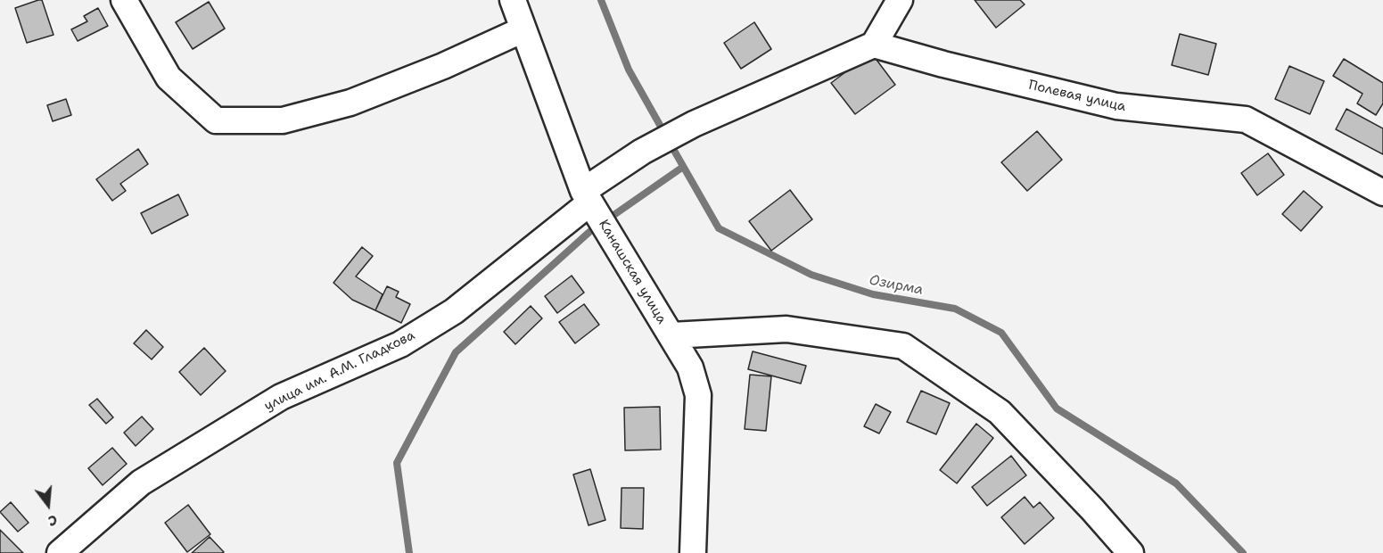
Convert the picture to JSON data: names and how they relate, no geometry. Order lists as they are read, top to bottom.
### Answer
{
  "streets": {
    "street": ["Полевая улица", "Канашская улица", "улица им. А.М. Гладкова"]
  },
  "crossings": [
    ["Полевая улица", "улица им. А.М. Гладкова"],
    ["Канашская улица", "улица им. А.М. Гладкова"]
  ],
  "water": ["Озирма"],
  "north": "bottom"
}
